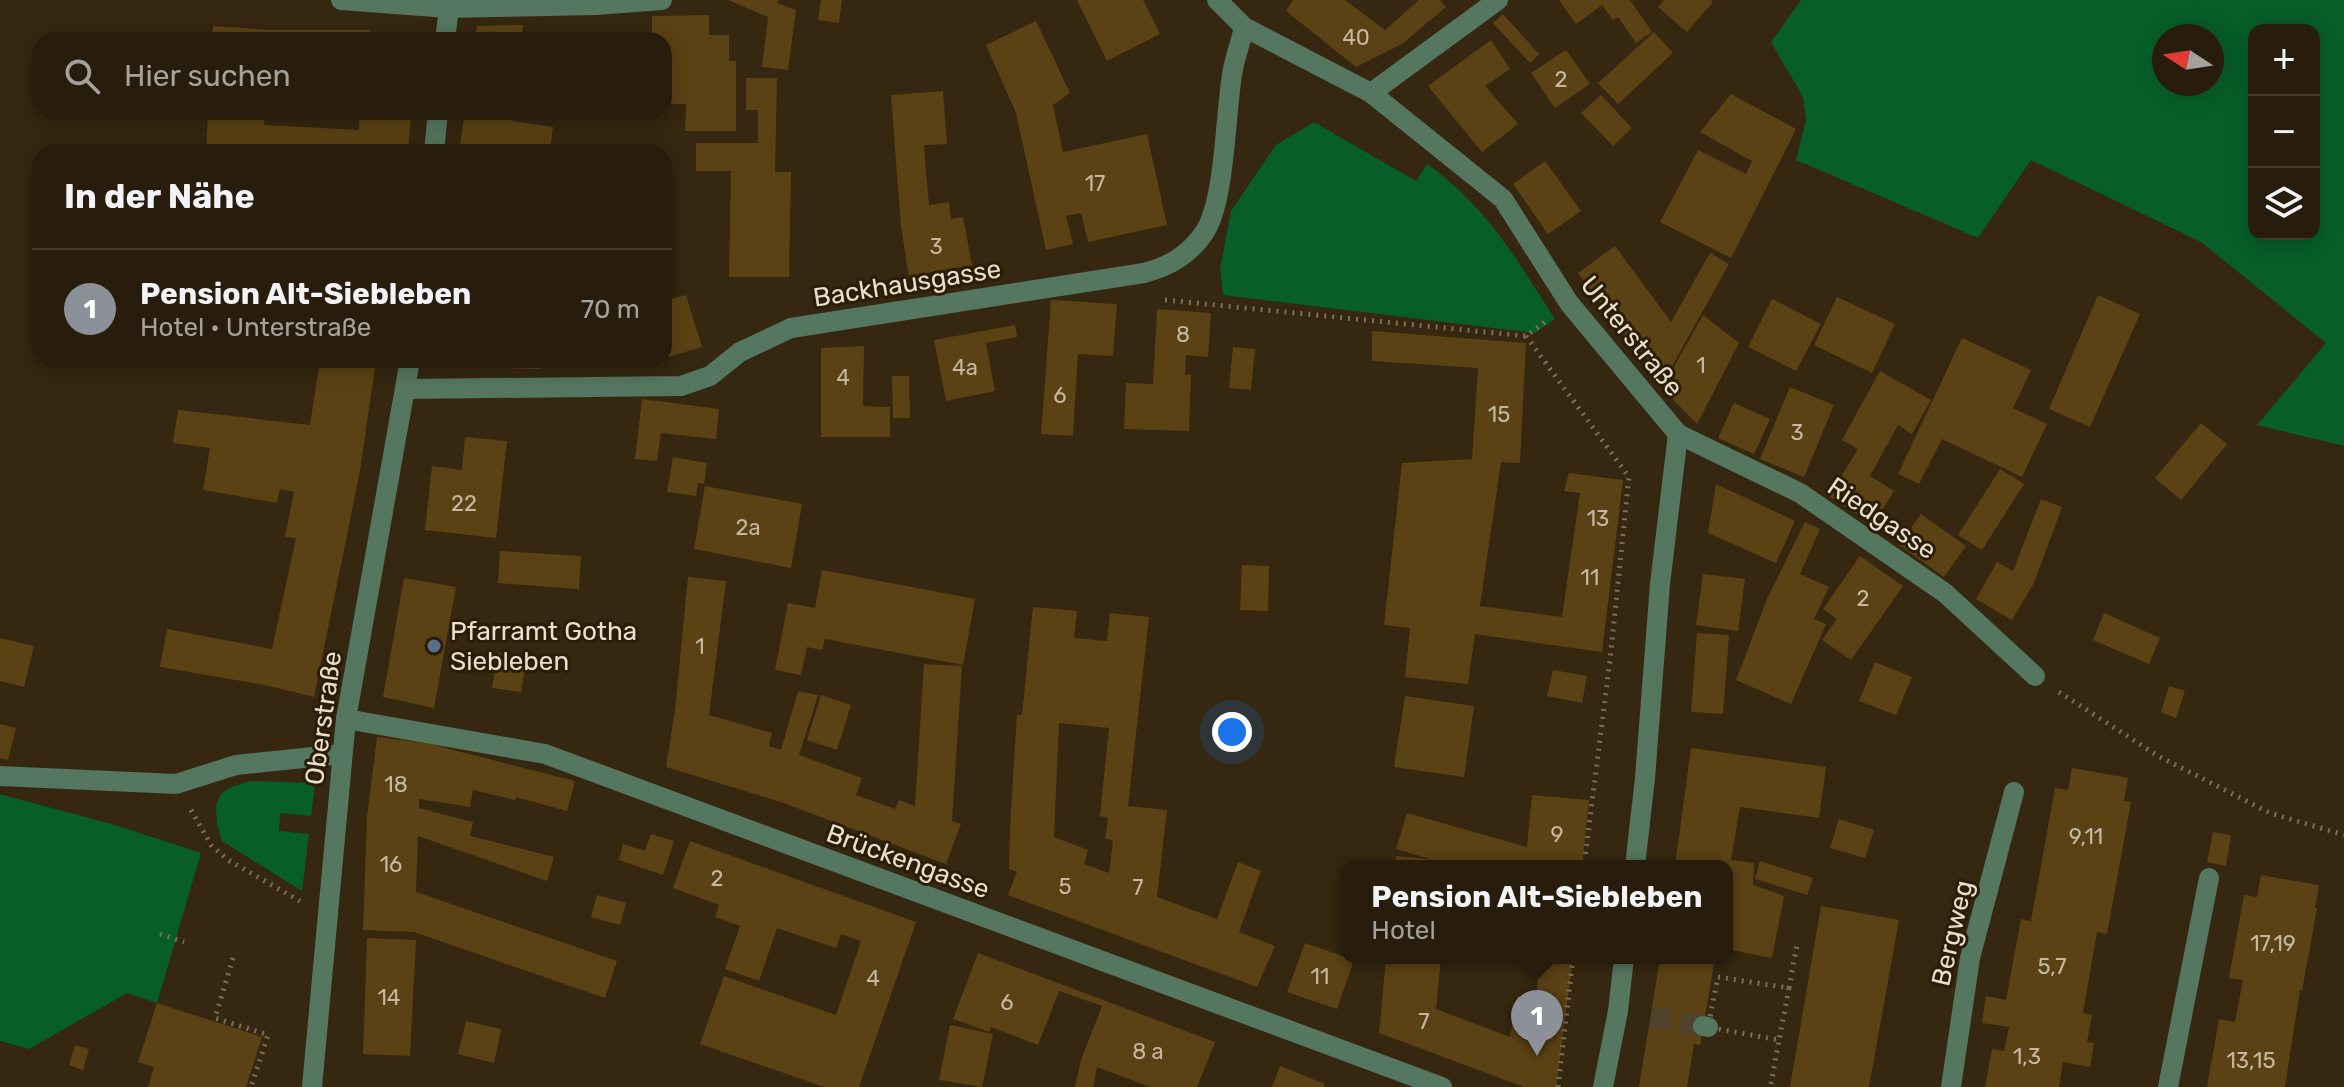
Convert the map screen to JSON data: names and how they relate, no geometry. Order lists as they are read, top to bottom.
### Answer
{
  "streets": {
    "street": [
      "Backhausgasse",
      "Unterstraße",
      "Riedgasse",
      "Oberstraße",
      "Brückengasse",
      "Bergweg"
    ]
  },
  "crossings": [
    ["Backhausgasse", "Unterstraße"],
    ["Backhausgasse", "Oberstraße"],
    ["Unterstraße", "Riedgasse"],
    ["Oberstraße", "Brückengasse"]
  ],
  "places": ["Pfarramt Gotha Siebleben"],
  "house_numbers": [
    "40",
    "2",
    "17",
    "3",
    "8",
    "1",
    "4a",
    "4",
    "6",
    "15",
    "3",
    "22",
    "13",
    "2a",
    "11",
    "2",
    "1",
    "18",
    "9",
    "9,11",
    "16",
    "2",
    "5",
    "7",
    "17,19",
    "5,7",
    "11",
    "4",
    "14",
    "6",
    "7",
    "8 a",
    "1,3",
    "13,15"
  ],
  "north": "left",
  "page": {
    "map_buttons": ["+", "−"],
    "search": "Hier suchen",
    "heading": "In der Nähe",
    "list": [
      {
        "mark": "1",
        "name": "Pension Alt-Siebleben",
        "note": "Hotel · Unterstraße",
        "value": "70 m"
      }
    ],
    "popup": ["Pension Alt-Siebleben", "Hotel"],
    "pins": "1"
  }
}
